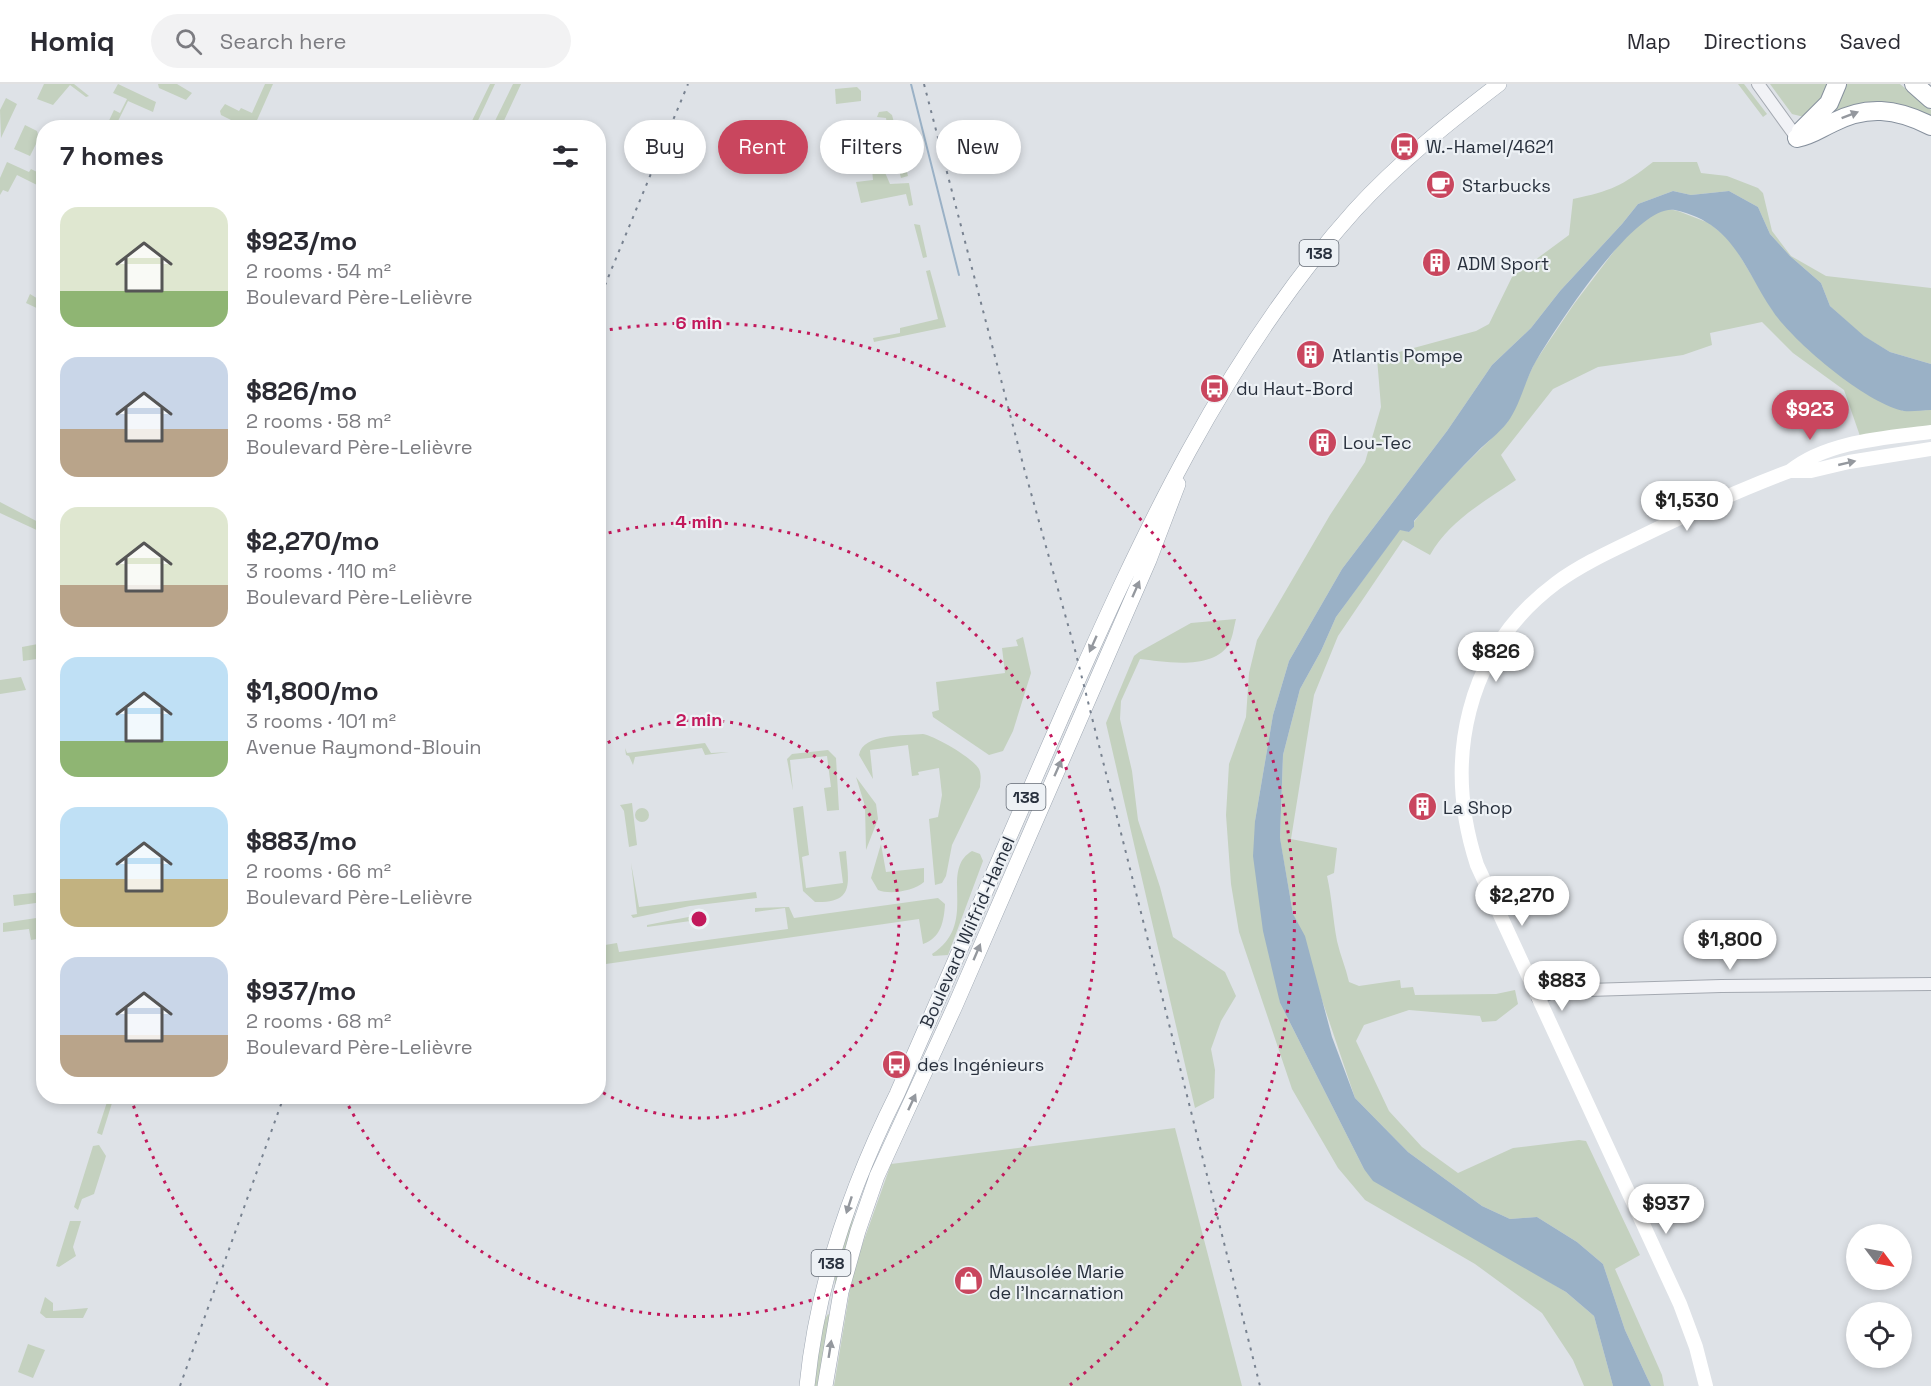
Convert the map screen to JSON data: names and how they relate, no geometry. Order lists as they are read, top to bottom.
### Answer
{
  "streets": {
    "main road": ["138", "Boulevard Wilfrid-Hamel"]
  },
  "places": {
    "bus stop": ["W.-Hamel/4621", "du Haut-Bord", "des Ingénieurs"],
    "cafe": ["Starbucks"],
    "building": [
      "ADM Sport",
      "Atlantis Pompe",
      "Lou-Tec",
      "La Shop"
    ],
    "shop": ["Mausolée Marie de l'Incarnation"]
  },
  "north": "bottom right",
  "page": {
    "header": "Homiq",
    "search": "Search here",
    "nav": ["Map", "Directions", "Saved"],
    "chip": [
      "Buy",
      "Rent",
      "Filters",
      "New"
    ],
    "heading": "7 homes",
    "list": [
      {
        "name": "$923/mo",
        "note": "2 rooms · 54 m² · Boulevard Père-Lelièvre"
      },
      {
        "name": "$826/mo",
        "note": "2 rooms · 58 m² · Boulevard Père-Lelièvre"
      },
      {
        "name": "$2,270/mo",
        "note": "3 rooms · 110 m² · Boulevard Père-Lelièvre"
      },
      {
        "name": "$1,800/mo",
        "note": "3 rooms · 101 m² · Avenue Raymond-Blouin"
      },
      {
        "name": "$883/mo",
        "note": "2 rooms · 66 m² · Boulevard Père-Lelièvre"
      },
      {
        "name": "$937/mo",
        "note": "2 rooms · 68 m² · Boulevard Père-Lelièvre"
      }
    ],
    "price": [
      "$923",
      "$1,530",
      "$826",
      "$2,270",
      "$1,800",
      "$883",
      "$937"
    ]
  },
  "rings": ["6 min", "4 min", "2 min"]
}
